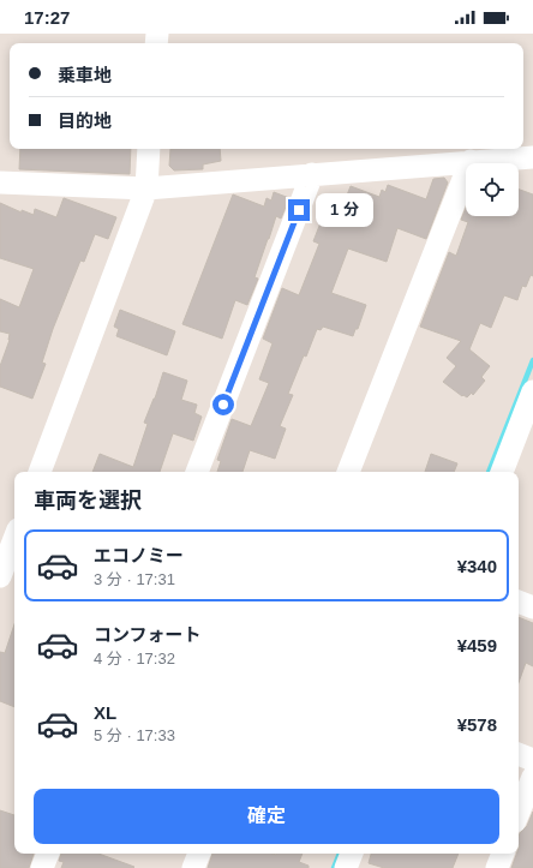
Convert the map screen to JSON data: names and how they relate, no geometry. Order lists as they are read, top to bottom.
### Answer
{
  "page": {
    "status": "17:27",
    "banner": ["乗車地", "目的地"],
    "bubble": "1 分",
    "heading": "車両を選択",
    "list": [
      {
        "name": "エコノミー",
        "note": "3 分 · 17:31",
        "value": "¥340"
      },
      {
        "name": "コンフォート",
        "note": "4 分 · 17:32",
        "value": "¥459"
      },
      {
        "name": "XL",
        "note": "5 分 · 17:33",
        "value": "¥578"
      }
    ],
    "buttons": "確定"
  }
}
